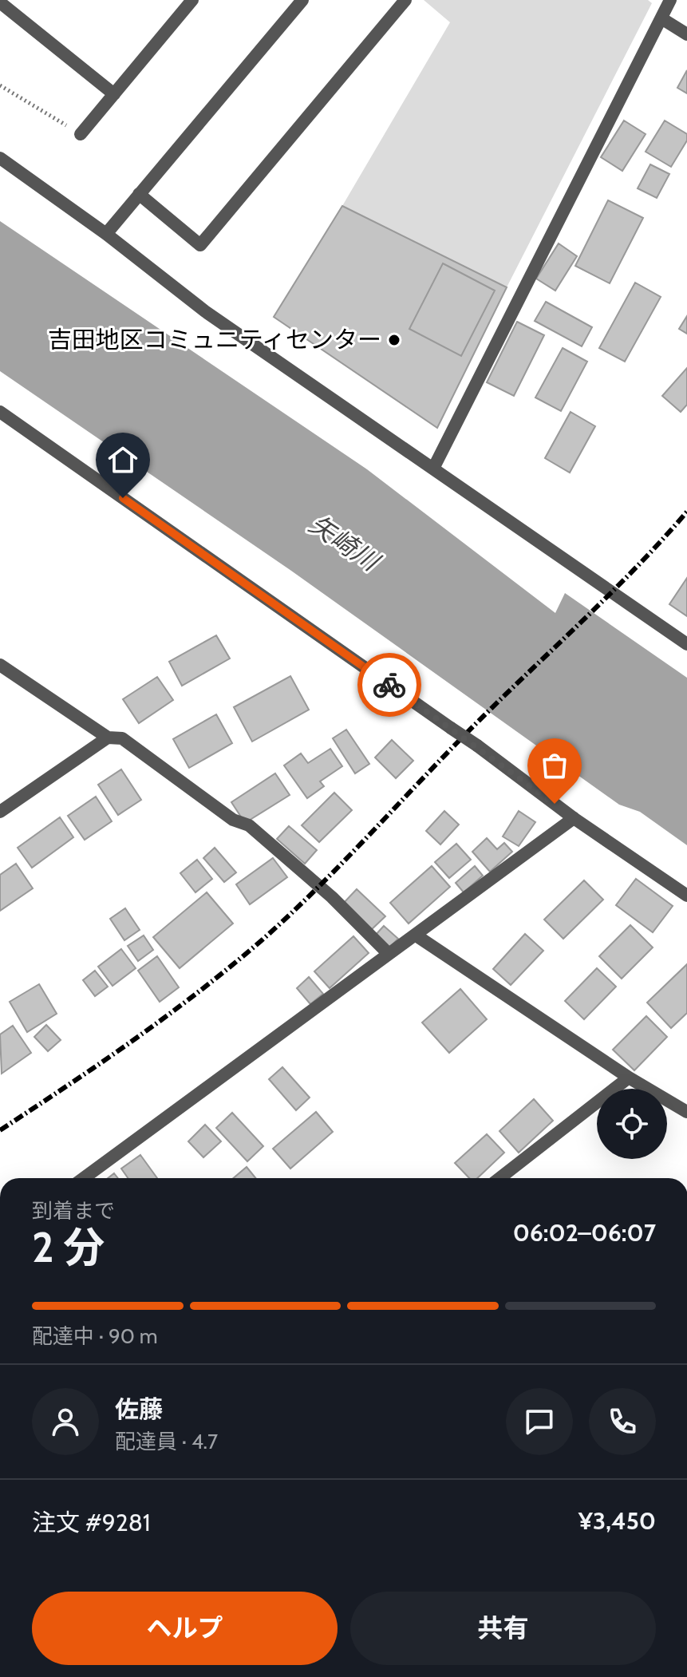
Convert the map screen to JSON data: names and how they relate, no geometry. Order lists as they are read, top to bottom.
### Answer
{
  "water": ["矢崎川"],
  "places": ["吉田地区コミュニティセンター"],
  "page": {
    "heading": ["2 分", "到着まで", "06:02–06:07"],
    "panel": [
      "佐藤",
      "配達員 · 4.7",
      "注文 #9281",
      "¥3,450"
    ],
    "bar": "配達中 · 90 m",
    "buttons": ["ヘルプ", "共有"]
  }
}
